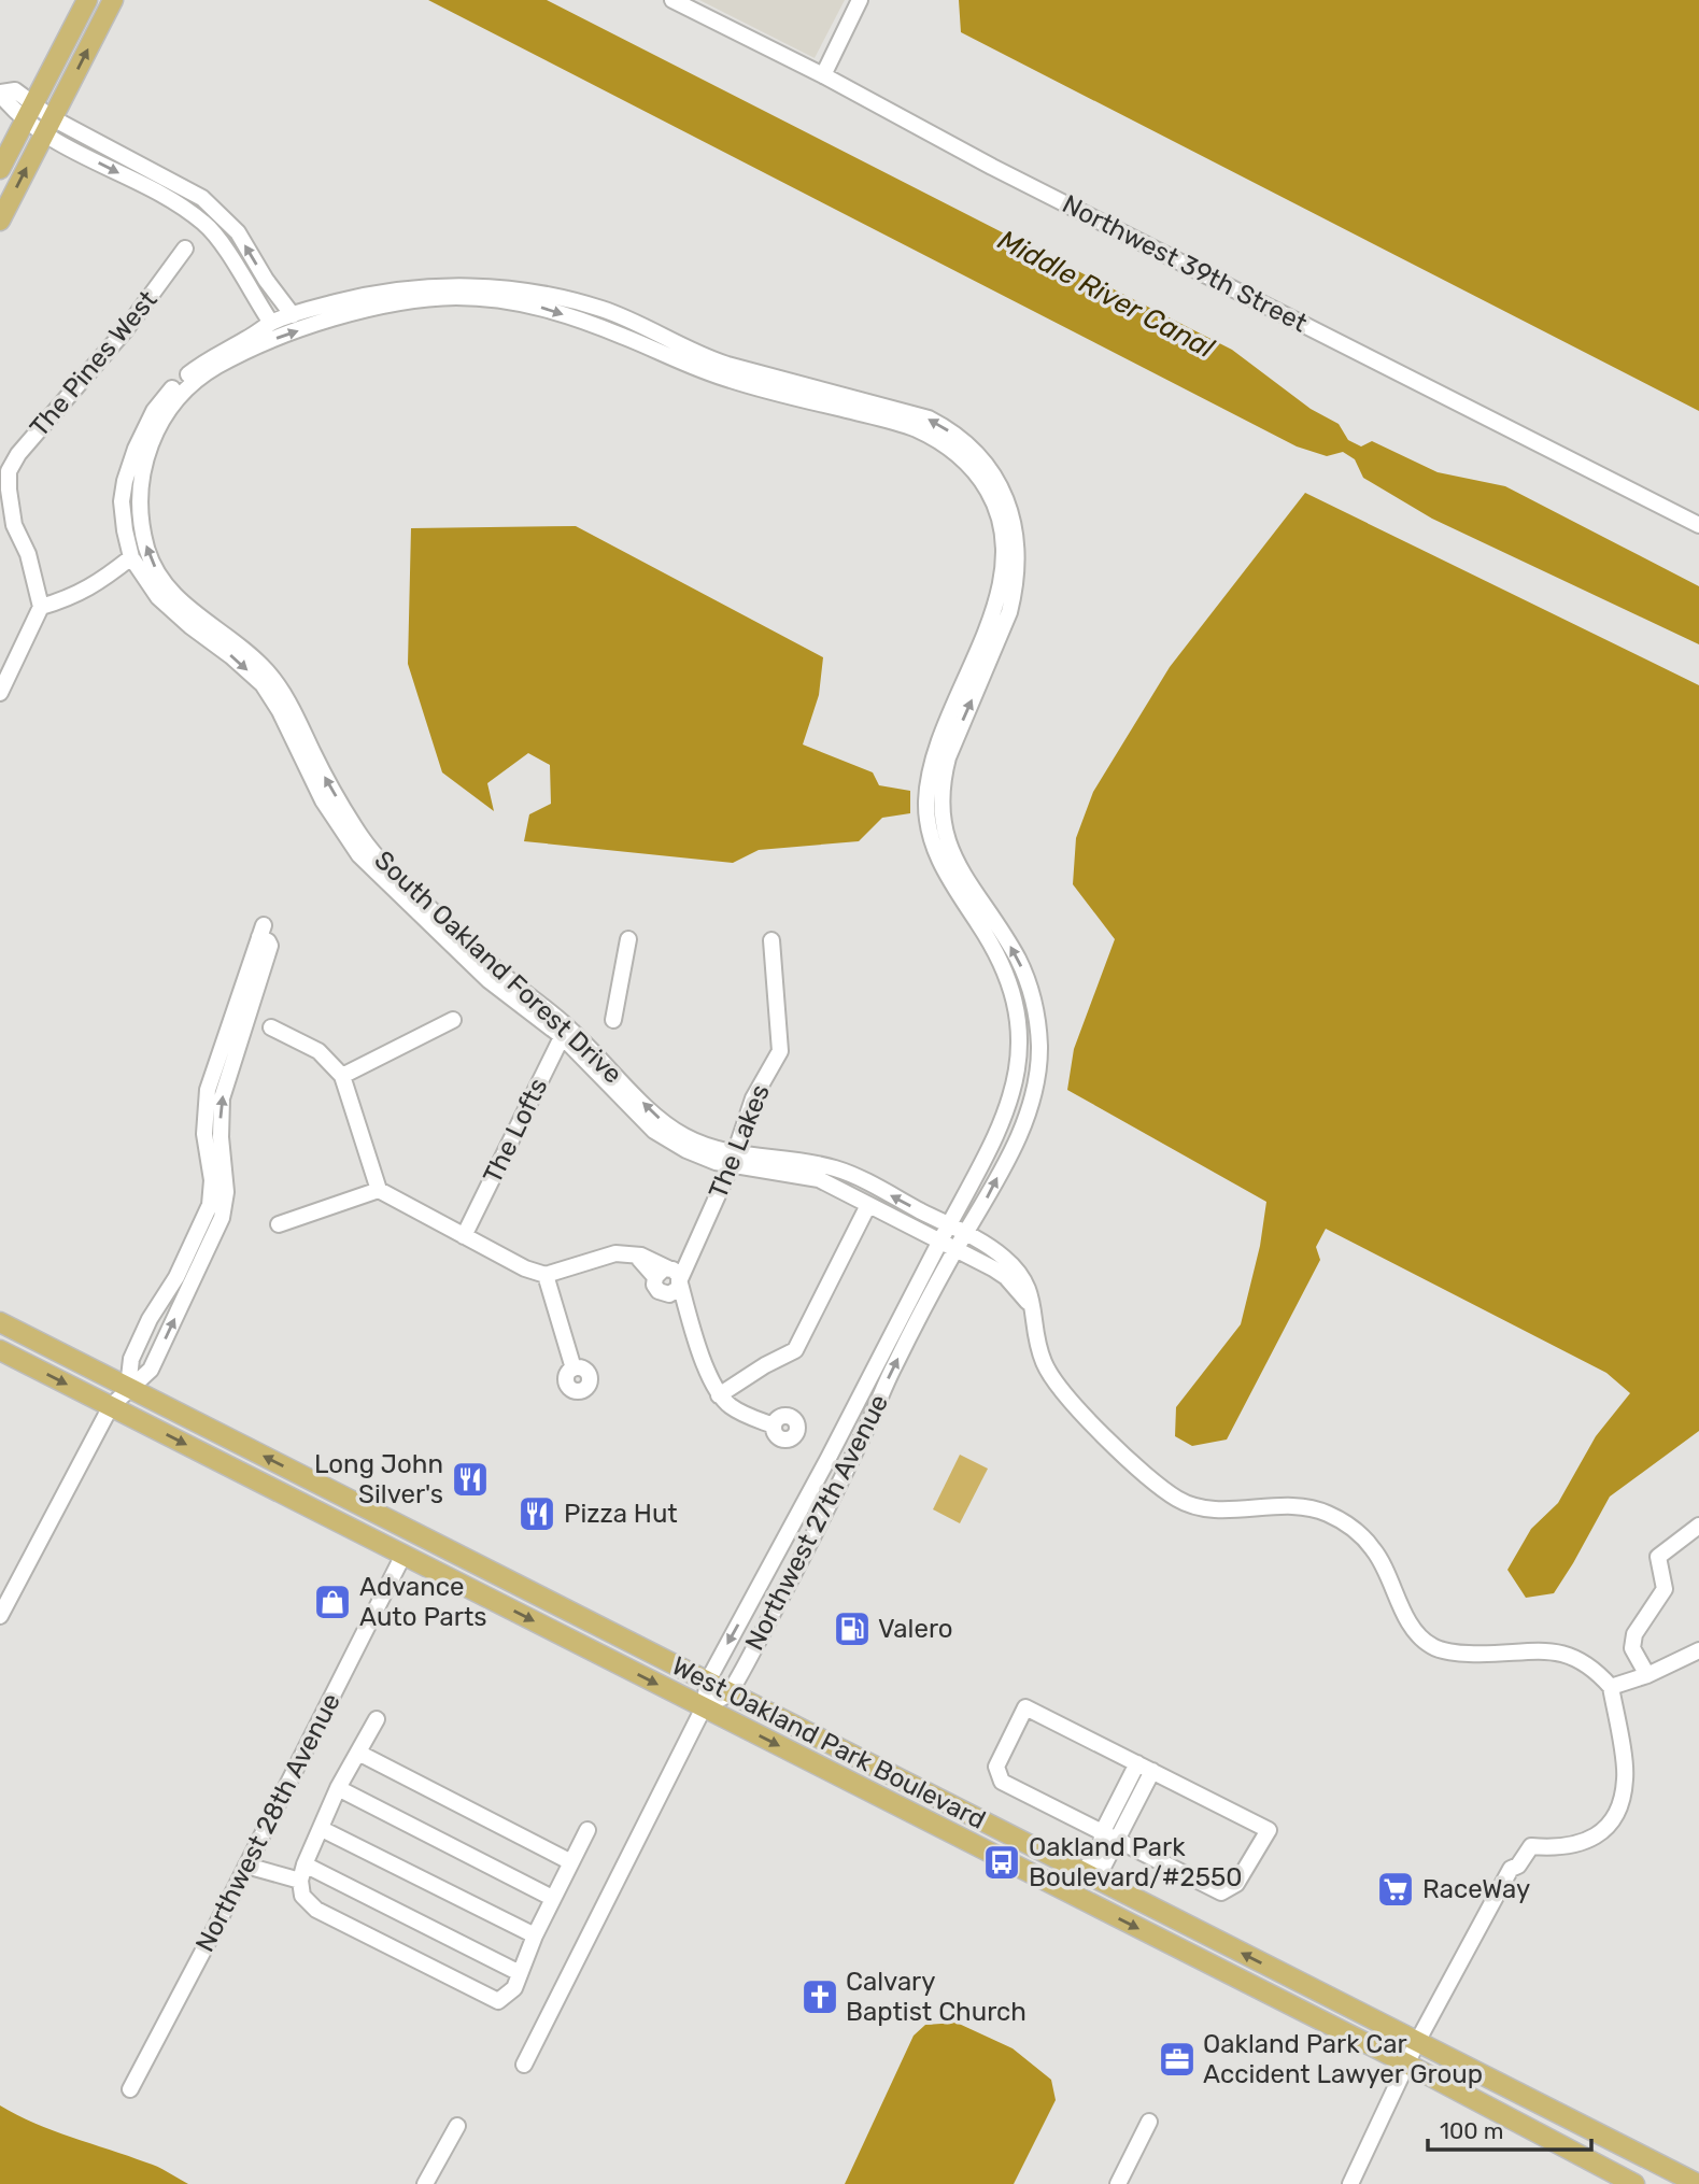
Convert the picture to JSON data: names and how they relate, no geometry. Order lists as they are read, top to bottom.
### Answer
{
  "streets": {
    "main road": ["West Oakland Park Boulevard"],
    "street": [
      "Northwest 39th Street",
      "The Pines West",
      "South Oakland Forest Drive",
      "The Lofts",
      "The Lakes",
      "Northwest 27th Avenue",
      "Northwest 28th Avenue"
    ]
  },
  "crossings": [
    ["South Oakland Forest Drive", "The Lofts"],
    ["South Oakland Forest Drive", "The Lakes"],
    ["South Oakland Forest Drive", "Northwest 27th Avenue"],
    ["South Oakland Forest Drive", "West Oakland Park Boulevard"],
    ["Northwest 27th Avenue", "West Oakland Park Boulevard"],
    ["West Oakland Park Boulevard", "Northwest 28th Avenue"]
  ],
  "water": ["Middle River Canal"],
  "places": {
    "restaurant": ["Long John Silver's", "Pizza Hut"],
    "shop": ["Advance Auto Parts"],
    "fuel station": ["Valero"],
    "bus stop": ["Oakland Park Boulevard/#2550"],
    "supermarket": ["RaceWay"],
    "church": ["Calvary Baptist Church"],
    "office": ["Oakland Park Car Accident Lawyer Group"]
  },
  "scale_bar": "100 m"
}
